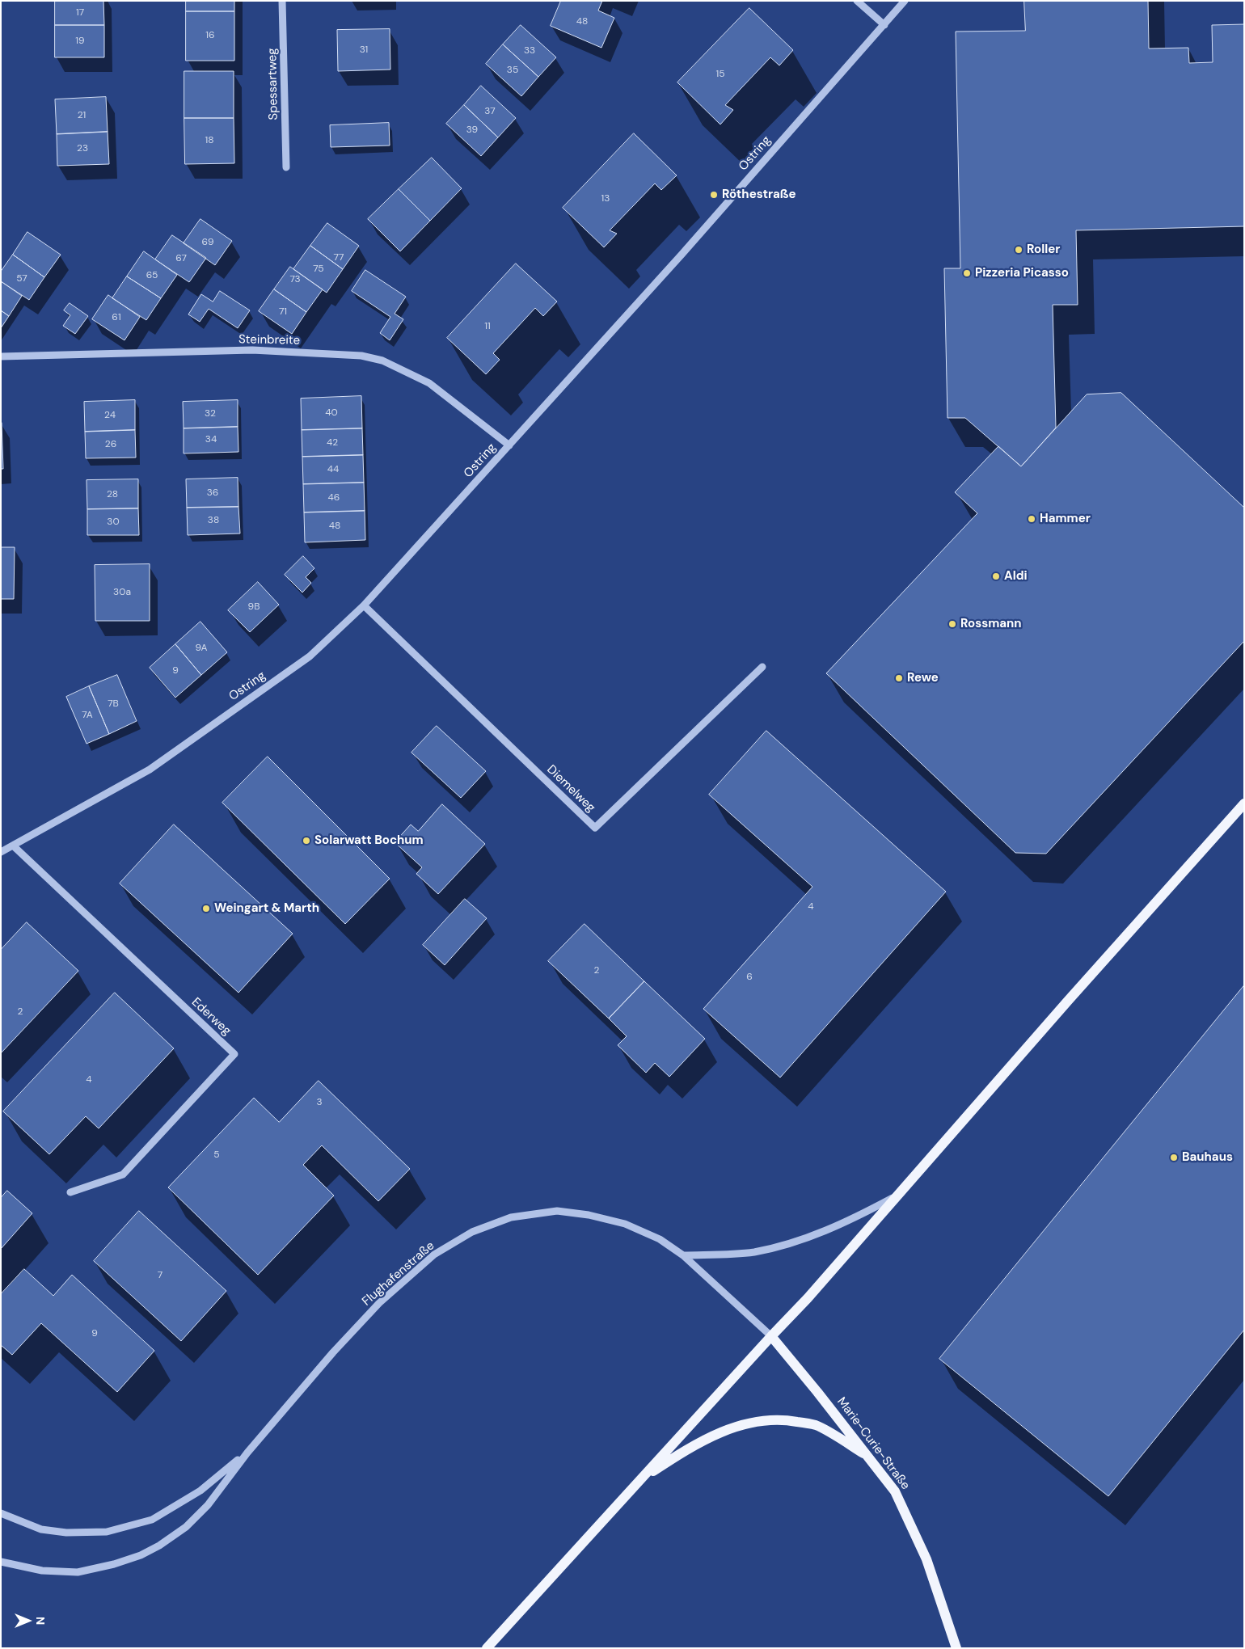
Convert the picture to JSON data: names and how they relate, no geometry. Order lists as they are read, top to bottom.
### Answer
{
  "streets": {
    "main road": ["Marie-Curie-Straße"],
    "street": [
      "Spessartweg",
      "Ostring",
      "Steinbreite",
      "Diemelweg",
      "Ederweg",
      "Flughafenstraße"
    ]
  },
  "crossings": [
    ["Ostring", "Steinbreite"],
    ["Ostring", "Diemelweg"],
    ["Ostring", "Ederweg"],
    ["Flughafenstraße", "Marie-Curie-Straße"]
  ],
  "places": [
    "Röthestraße",
    "Roller",
    "Pizzeria Picasso",
    "Hammer",
    "Aldi",
    "Rossmann",
    "Rewe",
    "Solarwatt Bochum",
    "Weingart & Marth",
    "Bauhaus"
  ],
  "house_numbers": [
    "17",
    "48",
    "16",
    "19",
    "31",
    "33",
    "35",
    "15",
    "37",
    "21",
    "39",
    "18",
    "23",
    "13",
    "69",
    "77",
    "67",
    "75",
    "65",
    "57",
    "73",
    "71",
    "61",
    "11",
    "40",
    "32",
    "24",
    "34",
    "42",
    "26",
    "44",
    "36",
    "28",
    "46",
    "38",
    "30",
    "48",
    "30a",
    "9B",
    "9A",
    "9",
    "7B",
    "7A",
    "4",
    "2",
    "6",
    "2",
    "4",
    "3",
    "5",
    "7",
    "9"
  ],
  "north": "right"
}
